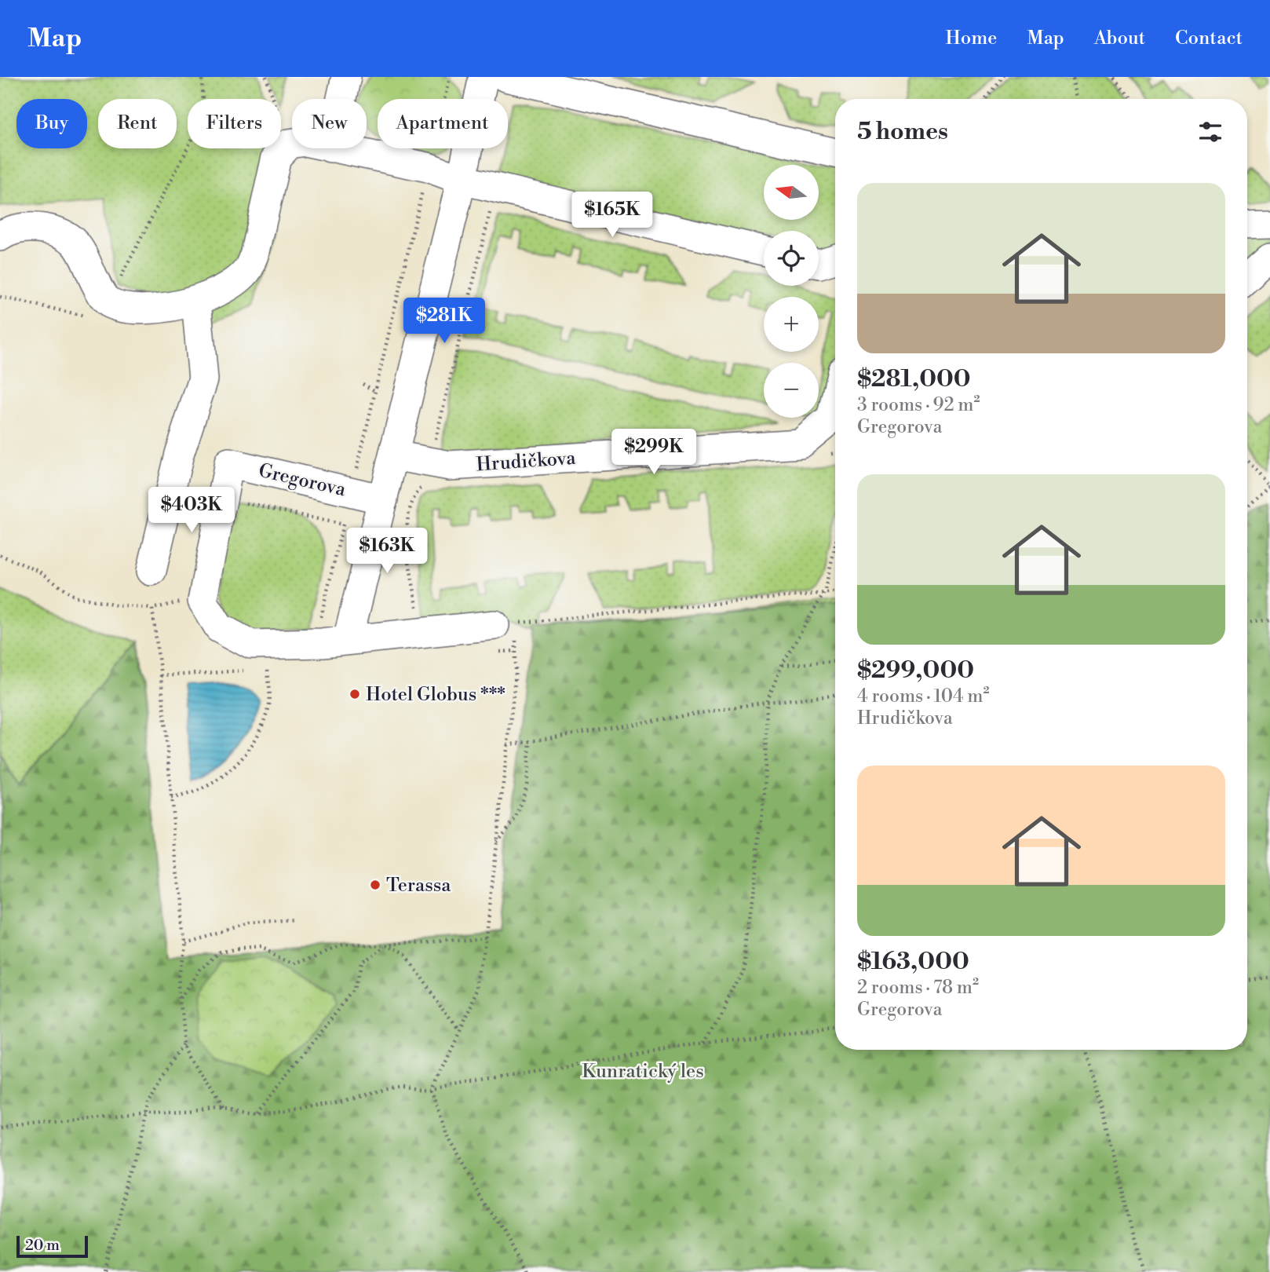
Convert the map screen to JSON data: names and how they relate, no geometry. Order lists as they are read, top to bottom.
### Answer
{
  "streets": {
    "street": ["Hrudičkova", "Gregorova"]
  },
  "parks": ["Kunratický les"],
  "places": ["Hotel Globus ***", "Terassa"],
  "scale_bar": "20 m",
  "north": "left",
  "page": {
    "header": "Map",
    "nav": [
      "Home",
      "Map",
      "About",
      "Contact"
    ],
    "chip": [
      "Buy",
      "Rent",
      "Filters",
      "New",
      "Apartment"
    ],
    "heading": "5 homes",
    "map_buttons": ["+", "−"],
    "list": [
      {
        "name": "$281,000",
        "note": "3 rooms · 92 m² · Gregorova"
      },
      {
        "name": "$299,000",
        "note": "4 rooms · 104 m² · Hrudičkova"
      },
      {
        "name": "$163,000",
        "note": "2 rooms · 78 m² · Gregorova"
      }
    ],
    "price": [
      "$165K",
      "$281K",
      "$299K",
      "$403K",
      "$163K"
    ],
    "scale": "20 m"
  }
}
